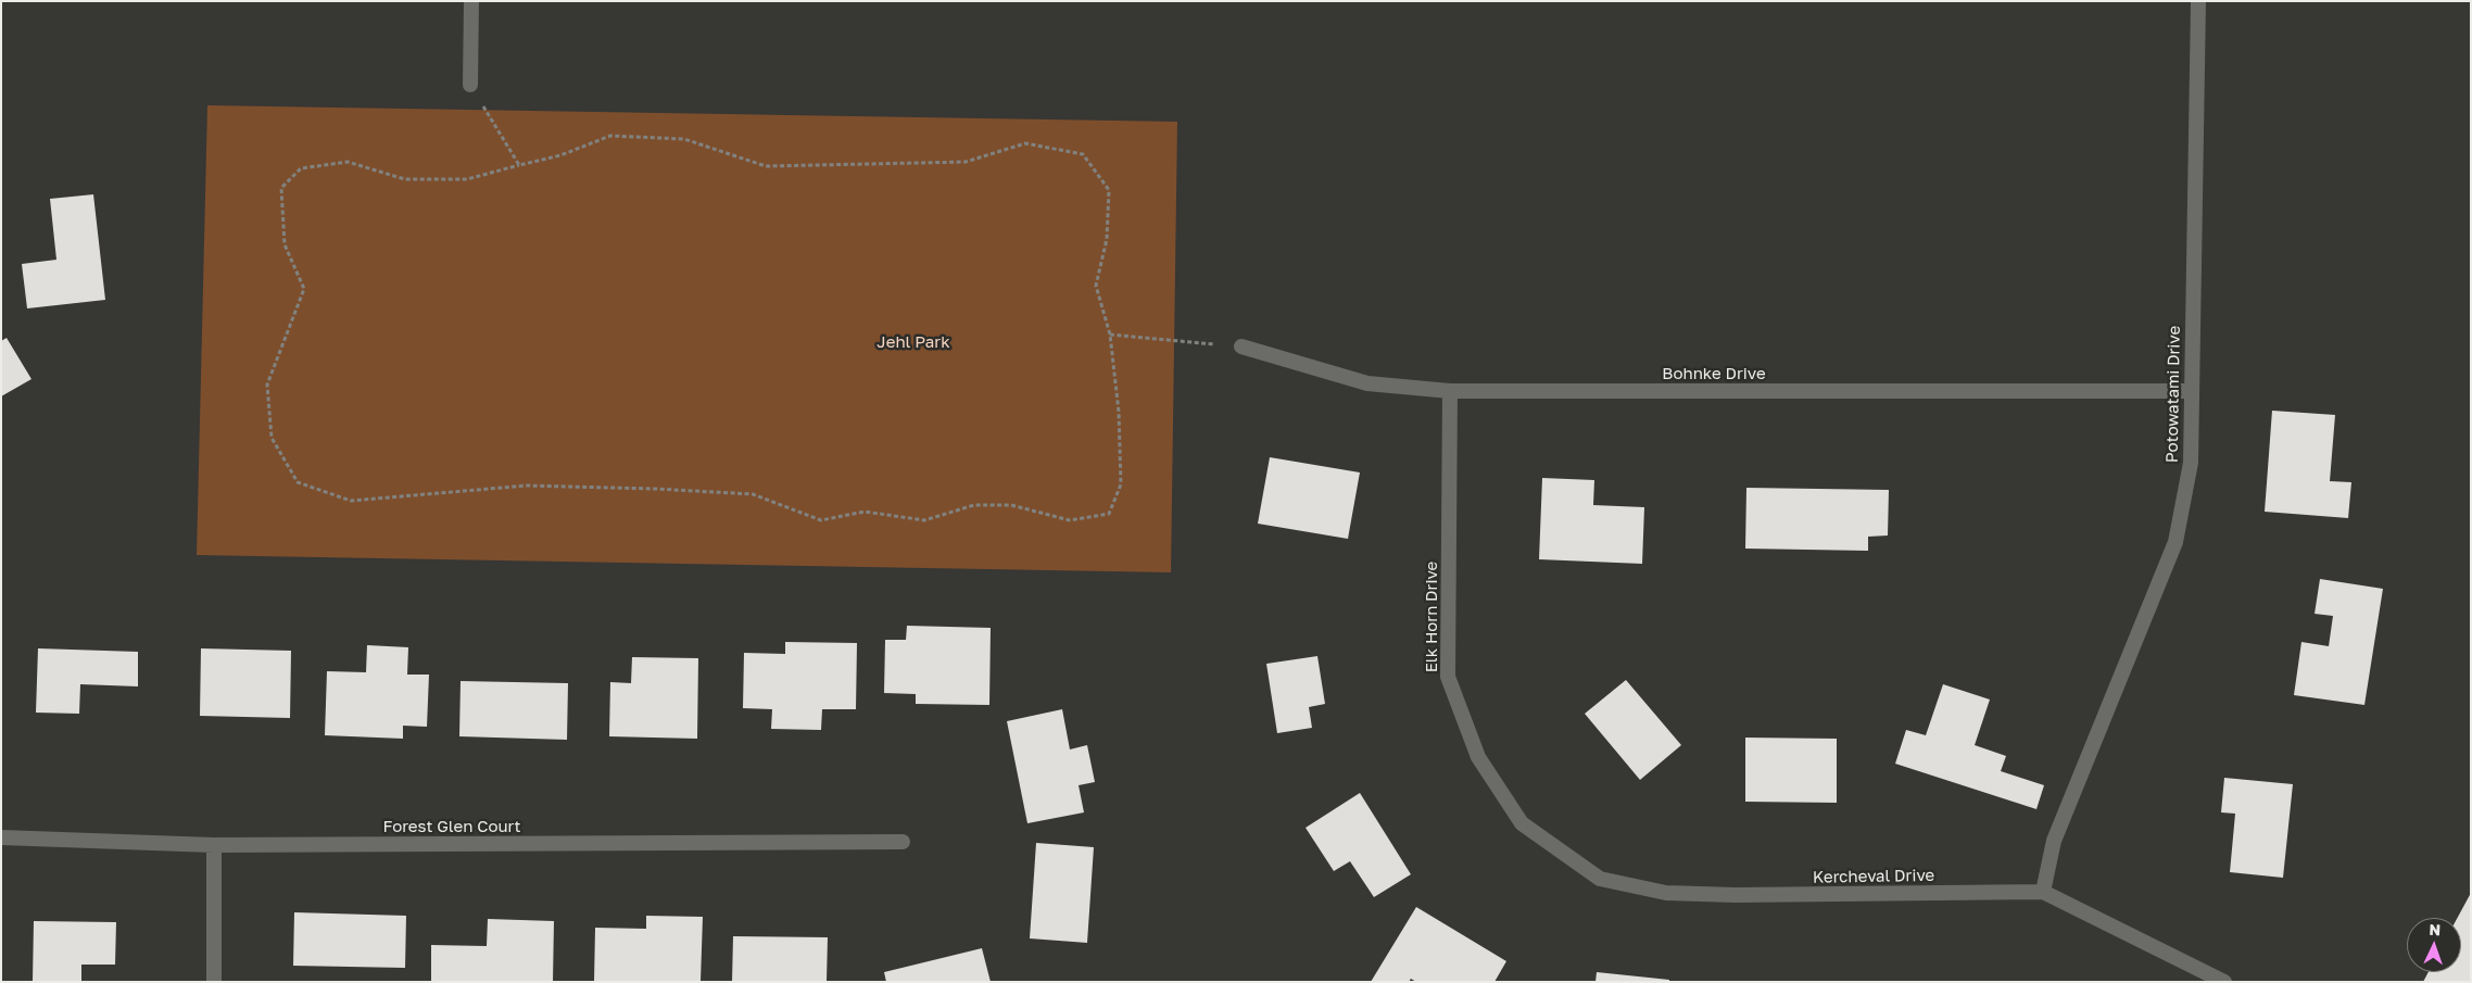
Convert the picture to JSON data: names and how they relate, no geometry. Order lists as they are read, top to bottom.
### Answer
{
  "streets": {
    "street": [
      "Bohnke Drive",
      "Potowatami Drive",
      "Elk Horn Drive",
      "Forest Glen Court",
      "Kercheval Drive"
    ]
  },
  "crossings": [
    ["Bohnke Drive", "Potowatami Drive"],
    ["Bohnke Drive", "Elk Horn Drive"],
    ["Potowatami Drive", "Kercheval Drive"],
    ["Elk Horn Drive", "Kercheval Drive"]
  ],
  "parks": ["Jehl Park"],
  "north": "top"
}
